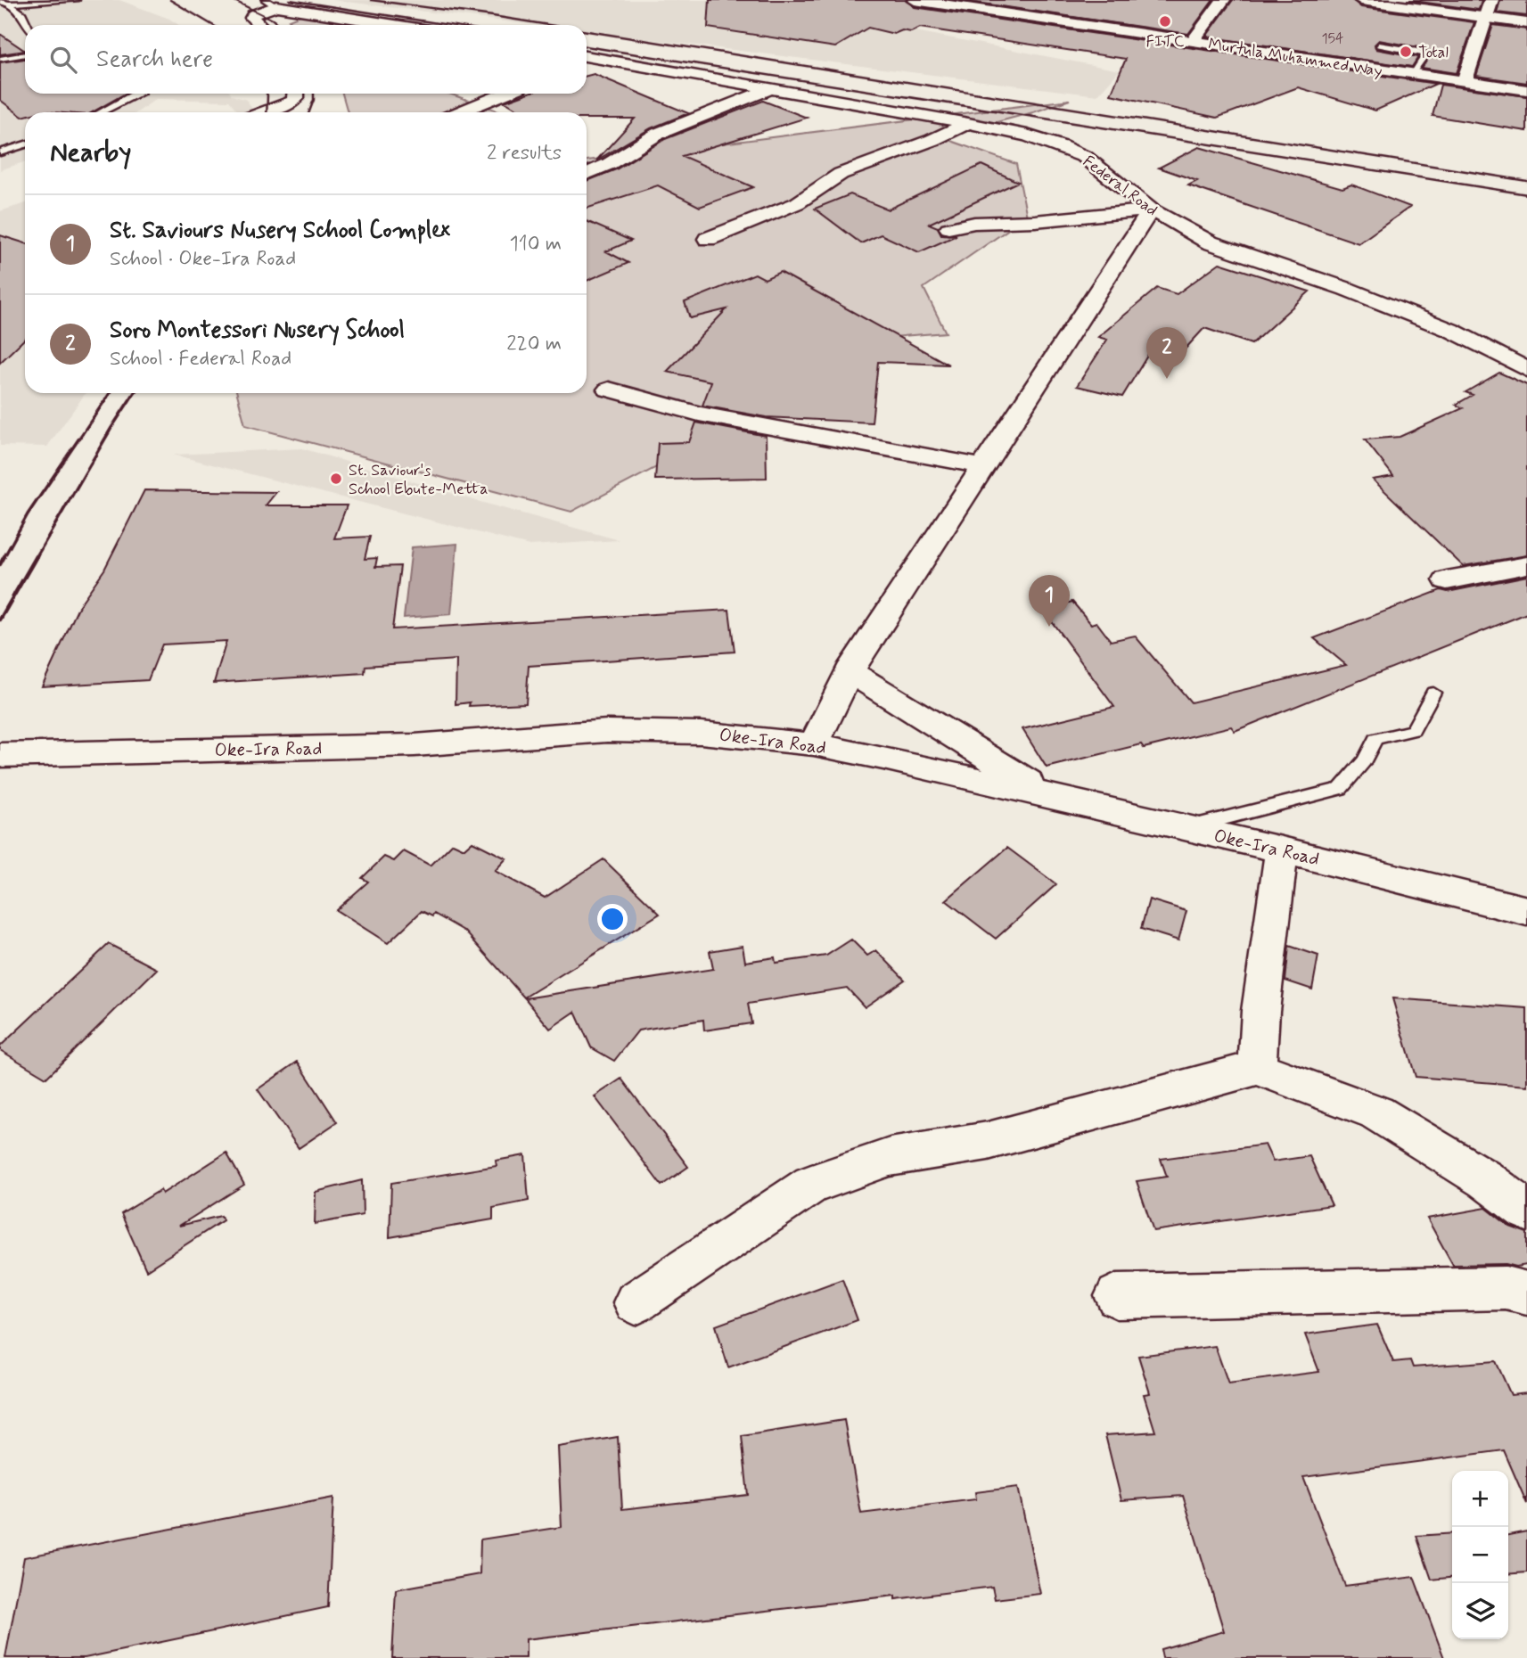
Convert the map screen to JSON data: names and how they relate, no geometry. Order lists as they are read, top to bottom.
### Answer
{
  "streets": {
    "main road": ["Murtula Muhammed Way"],
    "street": ["Federal Road", "Oke-Ira Road"]
  },
  "places": ["FITC", "Total", "St. Saviour's School Ebute-Metta"],
  "house_numbers": ["154"],
  "page": {
    "search": "Search here",
    "heading": ["Nearby", "2 results"],
    "list": [
      {
        "mark": "1",
        "name": "St. Saviours Nusery School Complex",
        "note": "School · Oke-Ira Road",
        "value": "110 m"
      },
      {
        "mark": "2",
        "name": "Soro Montessori Nusery School",
        "note": "School · Federal Road",
        "value": "220 m"
      }
    ],
    "pins": ["2", "1"],
    "map_buttons": ["+", "−"]
  }
}
